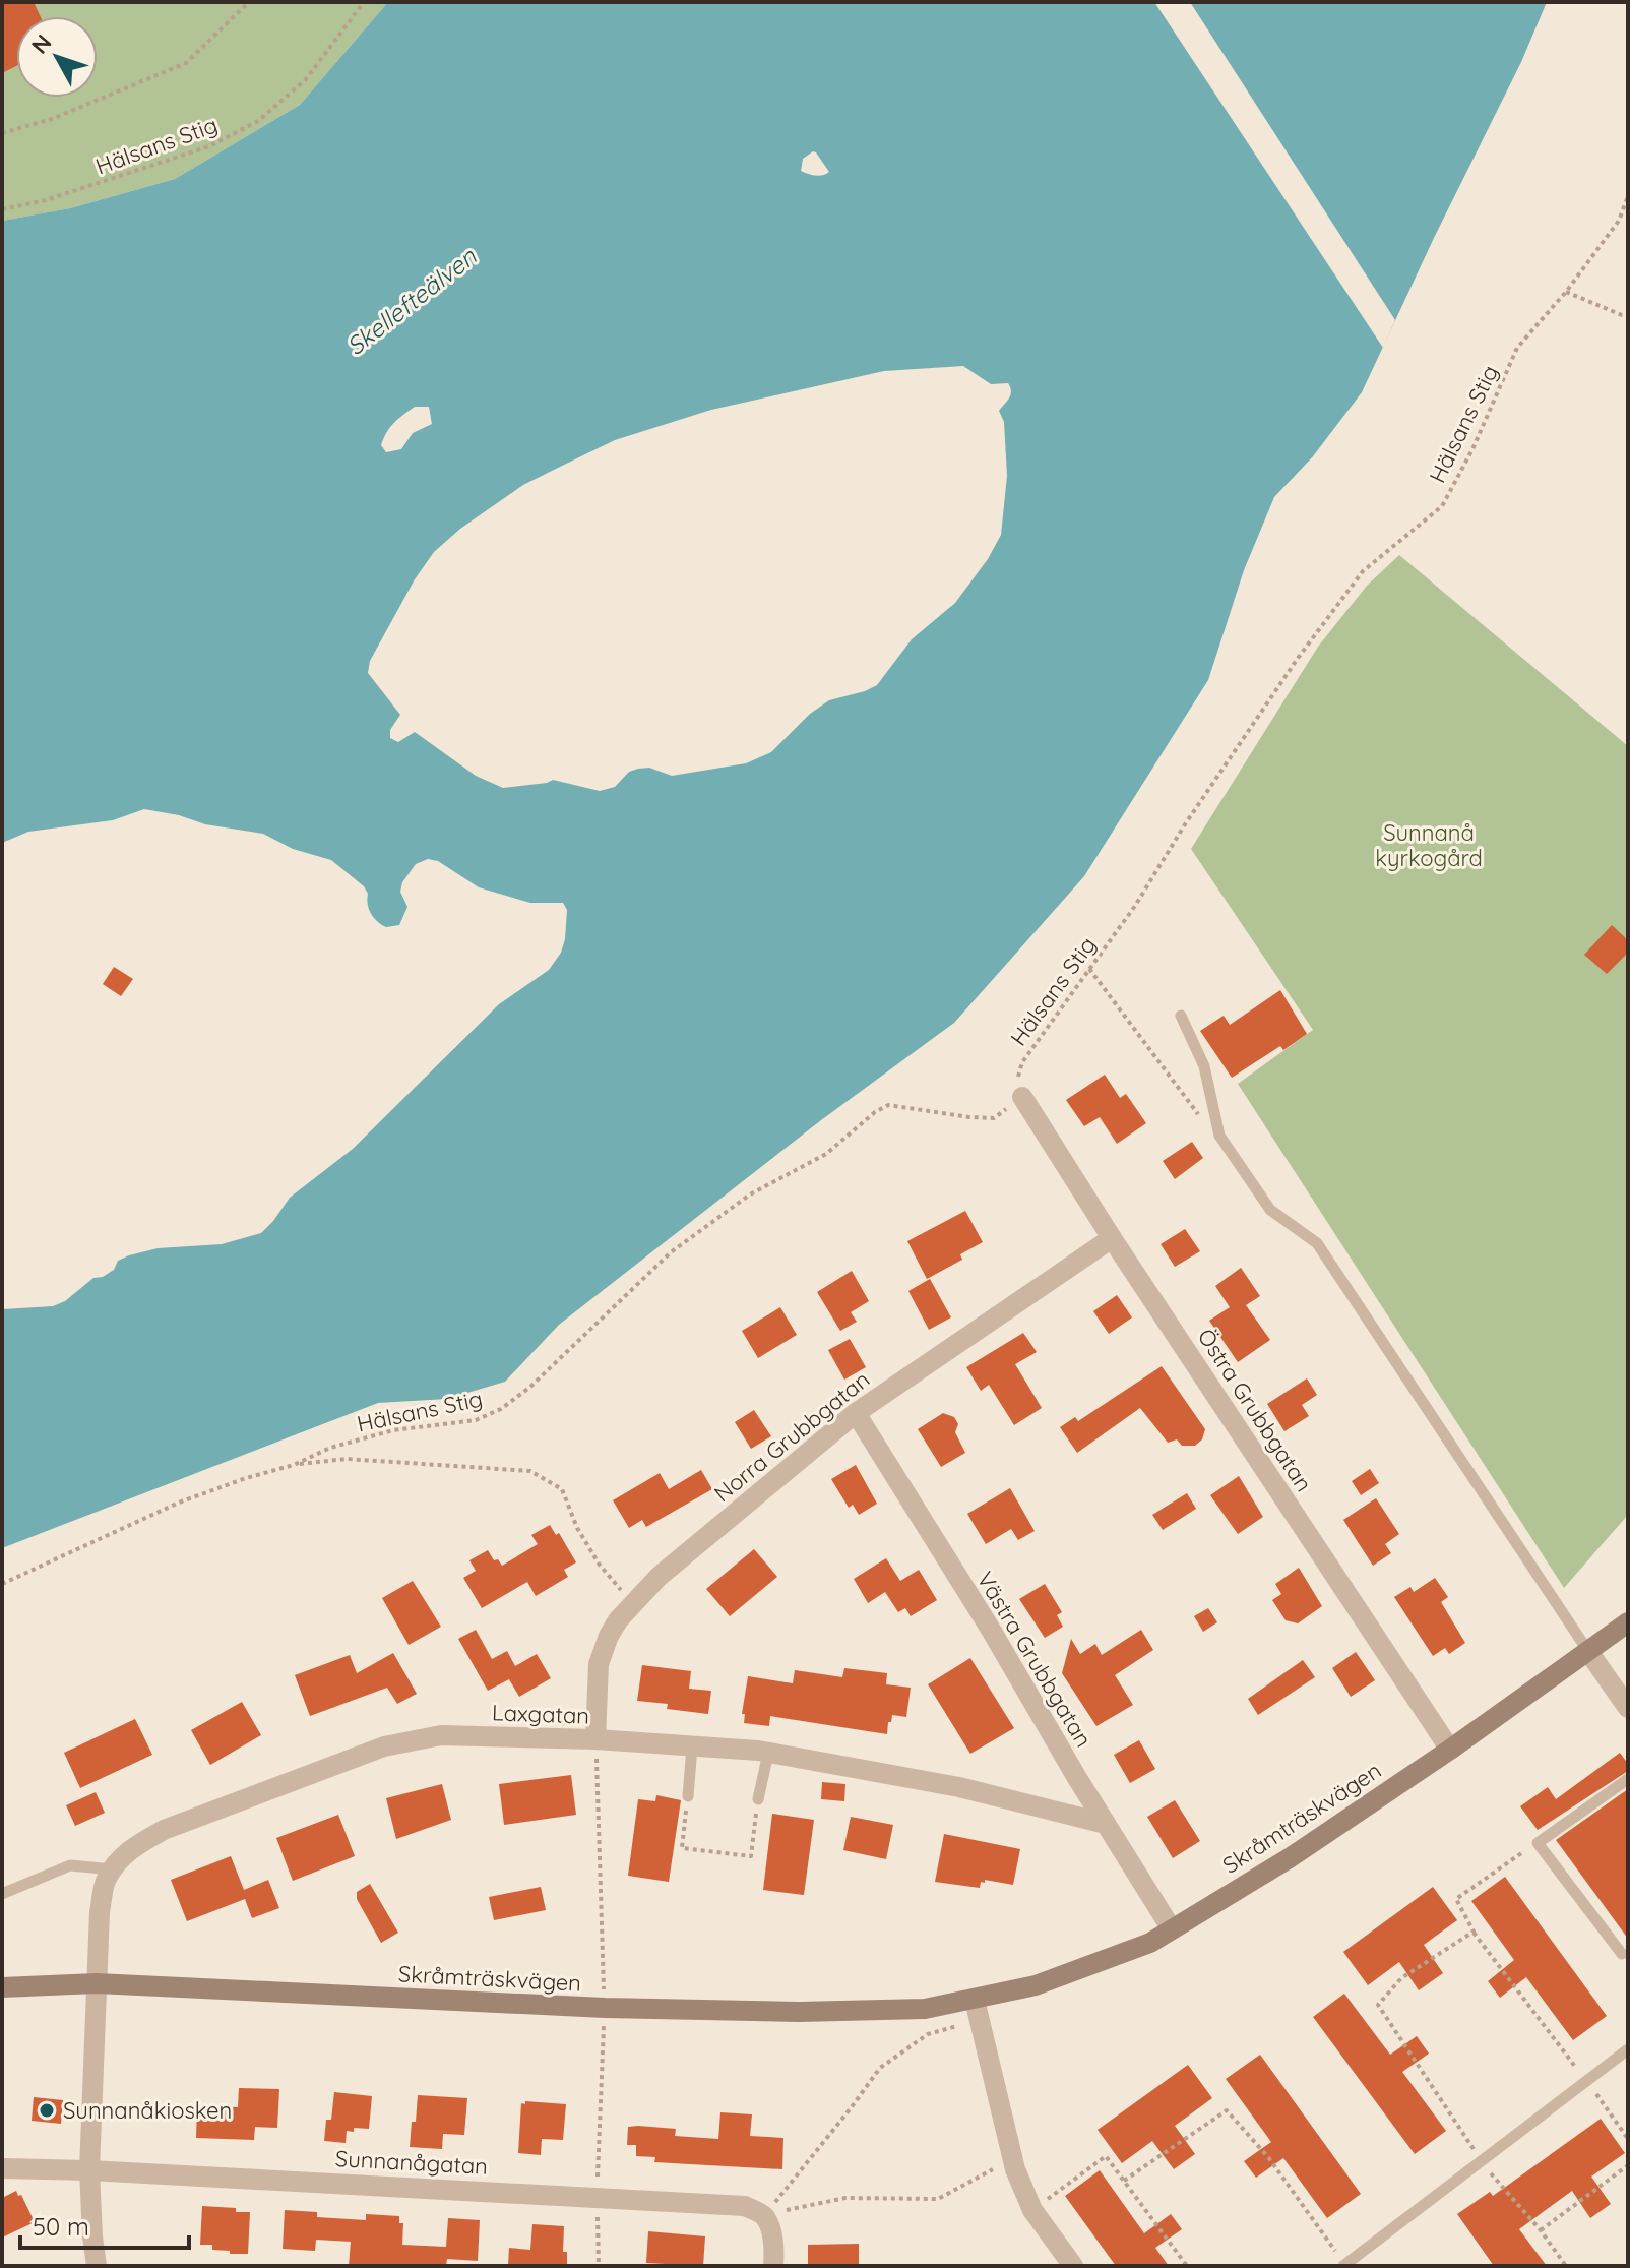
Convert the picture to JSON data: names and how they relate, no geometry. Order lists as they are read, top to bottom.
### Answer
{
  "streets": {
    "main road": ["Skråmträskvägen"],
    "street": [
      "Östra Grubbgatan",
      "Norra Grubbgatan",
      "Västra Grubbgatan",
      "Laxgatan",
      "Sunnanågatan"
    ],
    "path": ["Hälsans Stig"]
  },
  "crossings": [
    ["Hälsans Stig", "Östra Grubbgatan"],
    ["Östra Grubbgatan", "Norra Grubbgatan"],
    ["Östra Grubbgatan", "Skråmträskvägen"],
    ["Norra Grubbgatan", "Västra Grubbgatan"],
    ["Norra Grubbgatan", "Laxgatan"],
    ["Västra Grubbgatan", "Laxgatan"],
    ["Västra Grubbgatan", "Skråmträskvägen"],
    ["Laxgatan", "Skråmträskvägen"],
    ["Laxgatan", "Sunnanågatan"]
  ],
  "water": ["Skellefteälven"],
  "parks": ["Sunnanå kyrkogård"],
  "places": ["Sunnanåkiosken"],
  "scale_bar": "50 m",
  "north": "top left"
}
